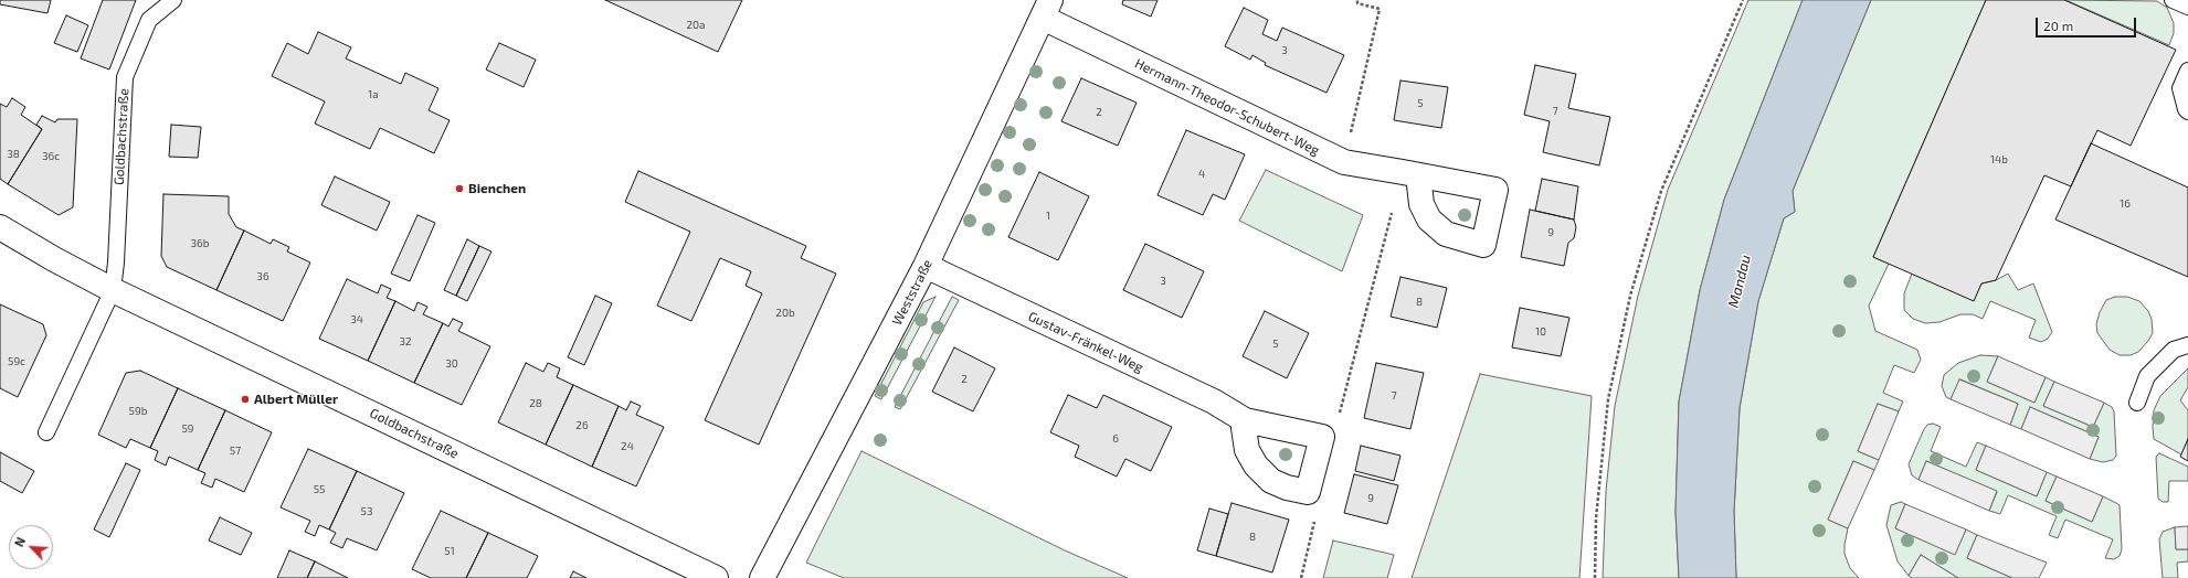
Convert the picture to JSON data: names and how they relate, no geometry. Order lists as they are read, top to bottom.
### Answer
{
  "streets": {
    "street": [
      "Hermann-Theodor-Schubert-Weg",
      "Goldbachstraße",
      "Weststraße",
      "Gustav-Fränkel-Weg"
    ]
  },
  "crossings": [
    ["Hermann-Theodor-Schubert-Weg", "Weststraße"],
    ["Weststraße", "Gustav-Fränkel-Weg"]
  ],
  "water": ["Mandau"],
  "places": ["Bienchen", "Albert Müller"],
  "house_numbers": [
    "20a",
    "3",
    "1a",
    "5",
    "7",
    "2",
    "38",
    "36c",
    "14b",
    "4",
    "16",
    "1",
    "9",
    "36b",
    "36",
    "3",
    "8",
    "20b",
    "34",
    "10",
    "32",
    "5",
    "59c",
    "30",
    "2",
    "7",
    "28",
    "59b",
    "26",
    "59",
    "6",
    "24",
    "57",
    "55",
    "9",
    "53",
    "8",
    "51"
  ],
  "scale_bar": "20 m",
  "north": "top left"
}
